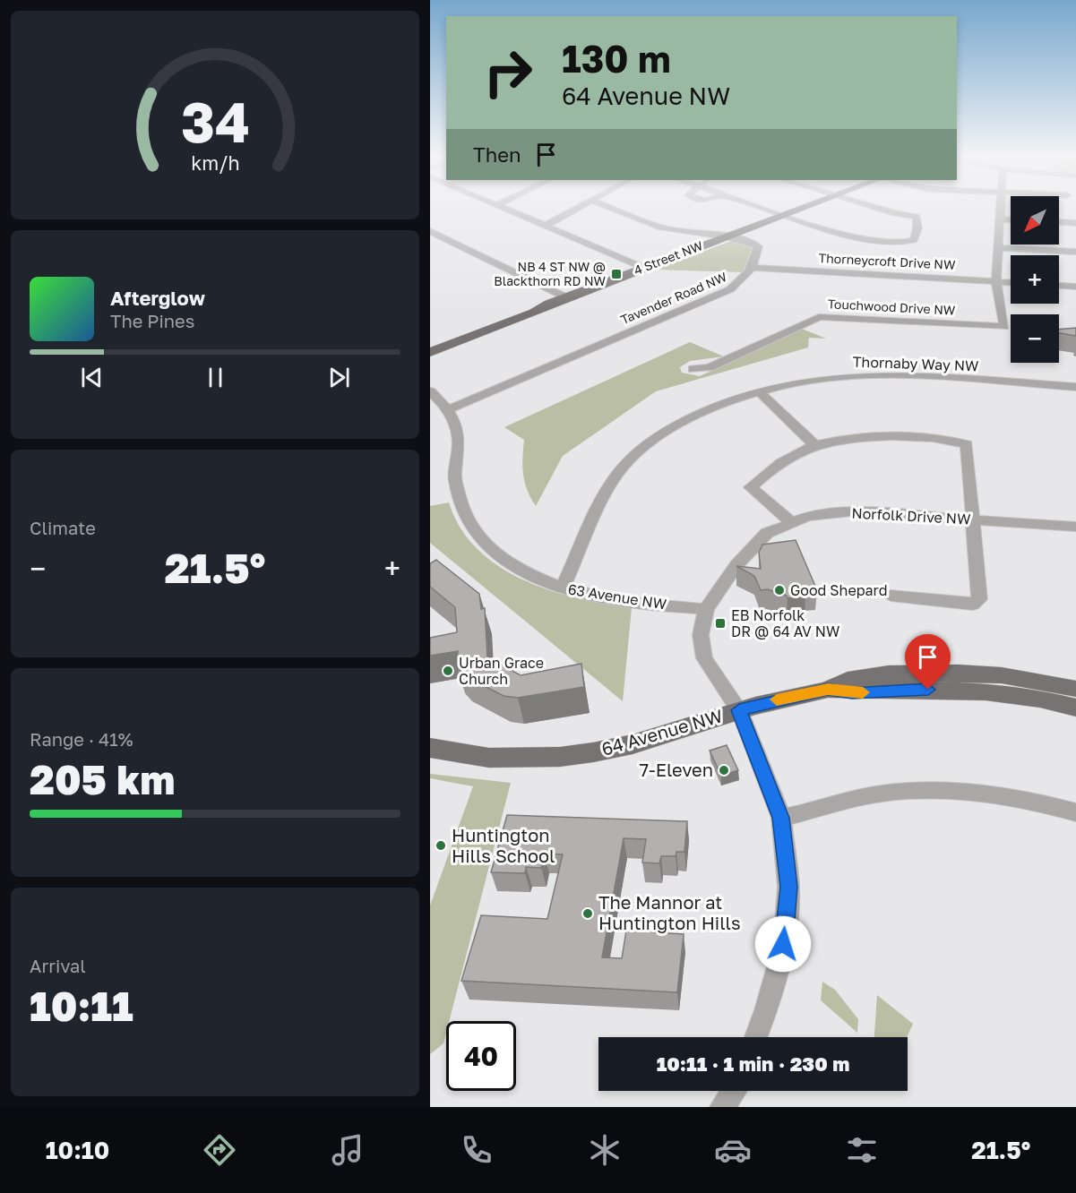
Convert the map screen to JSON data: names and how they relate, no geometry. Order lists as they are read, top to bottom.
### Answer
{
  "streets": {
    "main road": ["4 Street NW", "64 Avenue NW"],
    "street": [
      "Thorneycroft Drive NW",
      "Tavender Road NW",
      "Touchwood Drive NW",
      "Thornaby Way NW",
      "Norfolk Drive NW",
      "63 Avenue NW"
    ]
  },
  "crossings": [
    ["Thorneycroft Drive NW", "Tavender Road NW"],
    ["Thorneycroft Drive NW", "Touchwood Drive NW"],
    ["Tavender Road NW", "63 Avenue NW"],
    ["Thornaby Way NW", "63 Avenue NW"],
    ["Norfolk Drive NW", "63 Avenue NW"],
    ["Norfolk Drive NW", "64 Avenue NW"]
  ],
  "places": {
    "transit": ["NB 4 ST NW @ Blackthorn RD NW", "EB Norfolk DR @ 64 AV NW"],
    "other": [
      "Good Shepard",
      "Urban Grace Church",
      "7-Eleven",
      "Huntington Hills School",
      "The Mannor at Huntington Hills"
    ]
  },
  "north": "bottom left",
  "page": {
    "turn": ["130 m", "64 Avenue NW"],
    "then": "Then",
    "map_buttons": ["+", "−"],
    "song": ["Afterglow", "The Pines"],
    "tile": [
      "Climate",
      ["Range · 41%", "205 km"],
      ["Arrival", "10:11"]
    ],
    "heat": ["−", "21.5°", "+"],
    "limit": "40",
    "trip": "10:11 · 1 min · 230 m",
    "tabs": ["10:10", "21.5°"],
    "gauge": ["34", "km/h"]
  }
}
